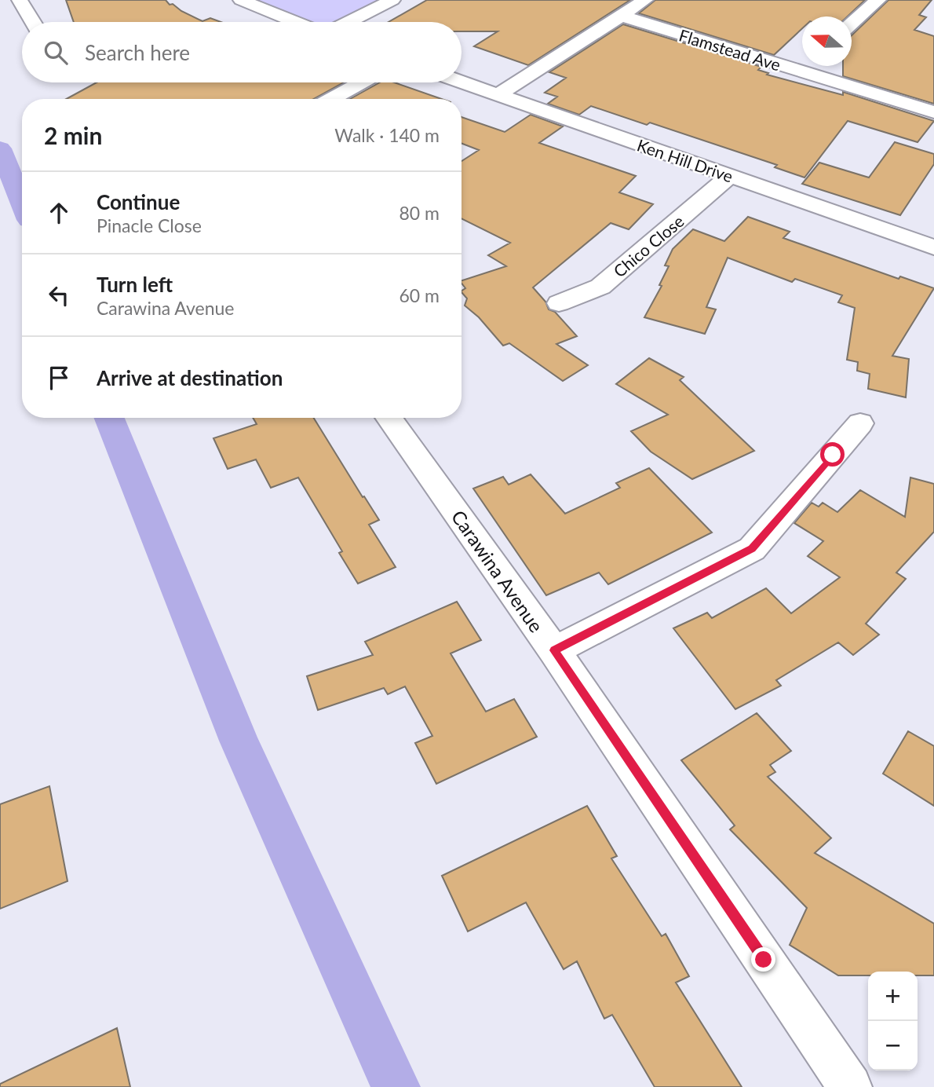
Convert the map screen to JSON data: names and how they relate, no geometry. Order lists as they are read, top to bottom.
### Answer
{
  "streets": {
    "street": [
      "Flamstead Ave",
      "Ken Hill Drive",
      "Chico Close",
      "Carawina Avenue"
    ]
  },
  "crossings": [
    ["Ken Hill Drive", "Chico Close"]
  ],
  "north": "left",
  "page": {
    "search": "Search here",
    "heading": ["2 min", "Walk · 140 m"],
    "list": [
      ["Continue", "Pinacle Close", "80 m"],
      ["Turn left", "Carawina Avenue", "60 m"],
      "Arrive at destination"
    ],
    "map_buttons": ["+", "−"]
  }
}
